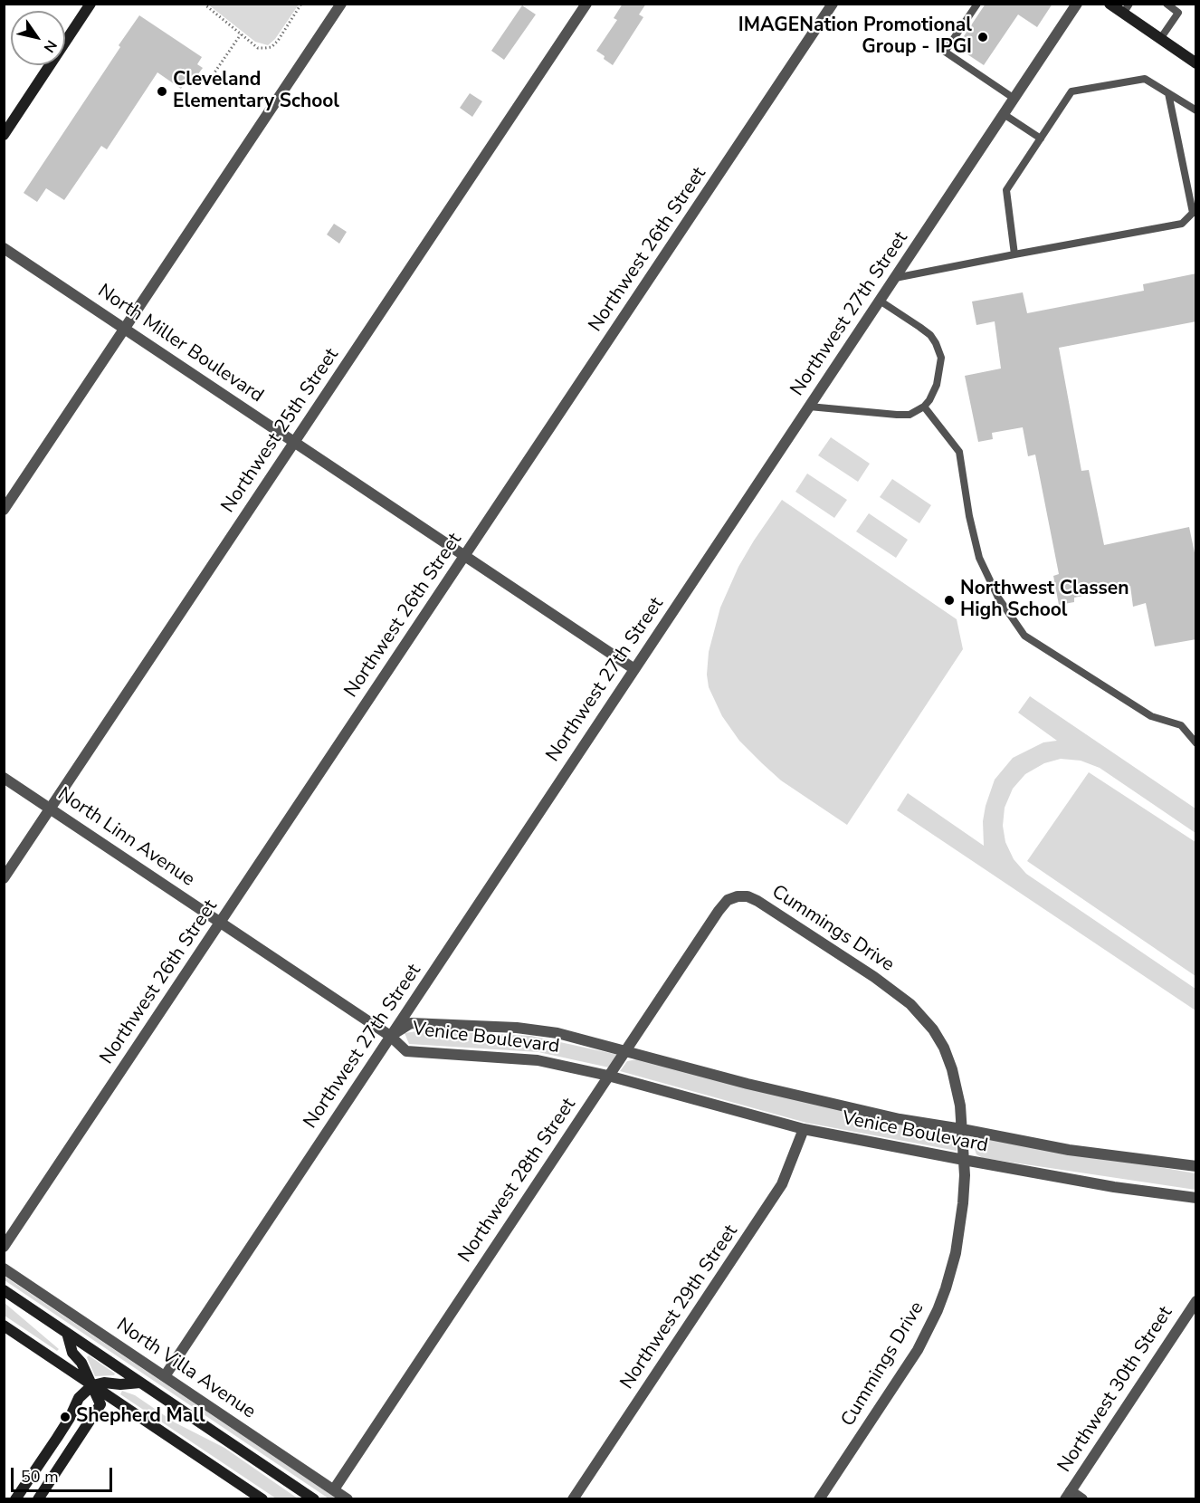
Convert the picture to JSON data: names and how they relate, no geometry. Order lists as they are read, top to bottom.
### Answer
{
  "streets": {
    "main road": ["North Villa Avenue"],
    "street": [
      "Northwest 26th Street",
      "Northwest 27th Street",
      "North Miller Boulevard",
      "Northwest 25th Street",
      "North Linn Avenue",
      "Cummings Drive",
      "Venice Boulevard",
      "Northwest 28th Street",
      "Northwest 29th Street",
      "Northwest 30th Street"
    ]
  },
  "crossings": [
    ["Northwest 26th Street", "North Miller Boulevard"],
    ["Northwest 26th Street", "North Linn Avenue"],
    ["Northwest 27th Street", "North Miller Boulevard"],
    ["Northwest 27th Street", "North Linn Avenue"],
    ["Northwest 27th Street", "Venice Boulevard"],
    ["Northwest 27th Street", "North Villa Avenue"],
    ["North Miller Boulevard", "Northwest 25th Street"],
    ["Northwest 25th Street", "North Linn Avenue"],
    ["North Linn Avenue", "Venice Boulevard"],
    ["Cummings Drive", "Venice Boulevard"],
    ["Cummings Drive", "Northwest 28th Street"],
    ["Venice Boulevard", "Northwest 28th Street"],
    ["Venice Boulevard", "Northwest 29th Street"],
    ["Northwest 28th Street", "North Villa Avenue"]
  ],
  "places": [
    "IMAGENation Promotional Group - IPGI",
    "Cleveland Elementary School",
    "Northwest Classen High School",
    "Shepherd Mall"
  ],
  "scale_bar": "50 m",
  "north": "bottom right"
}
